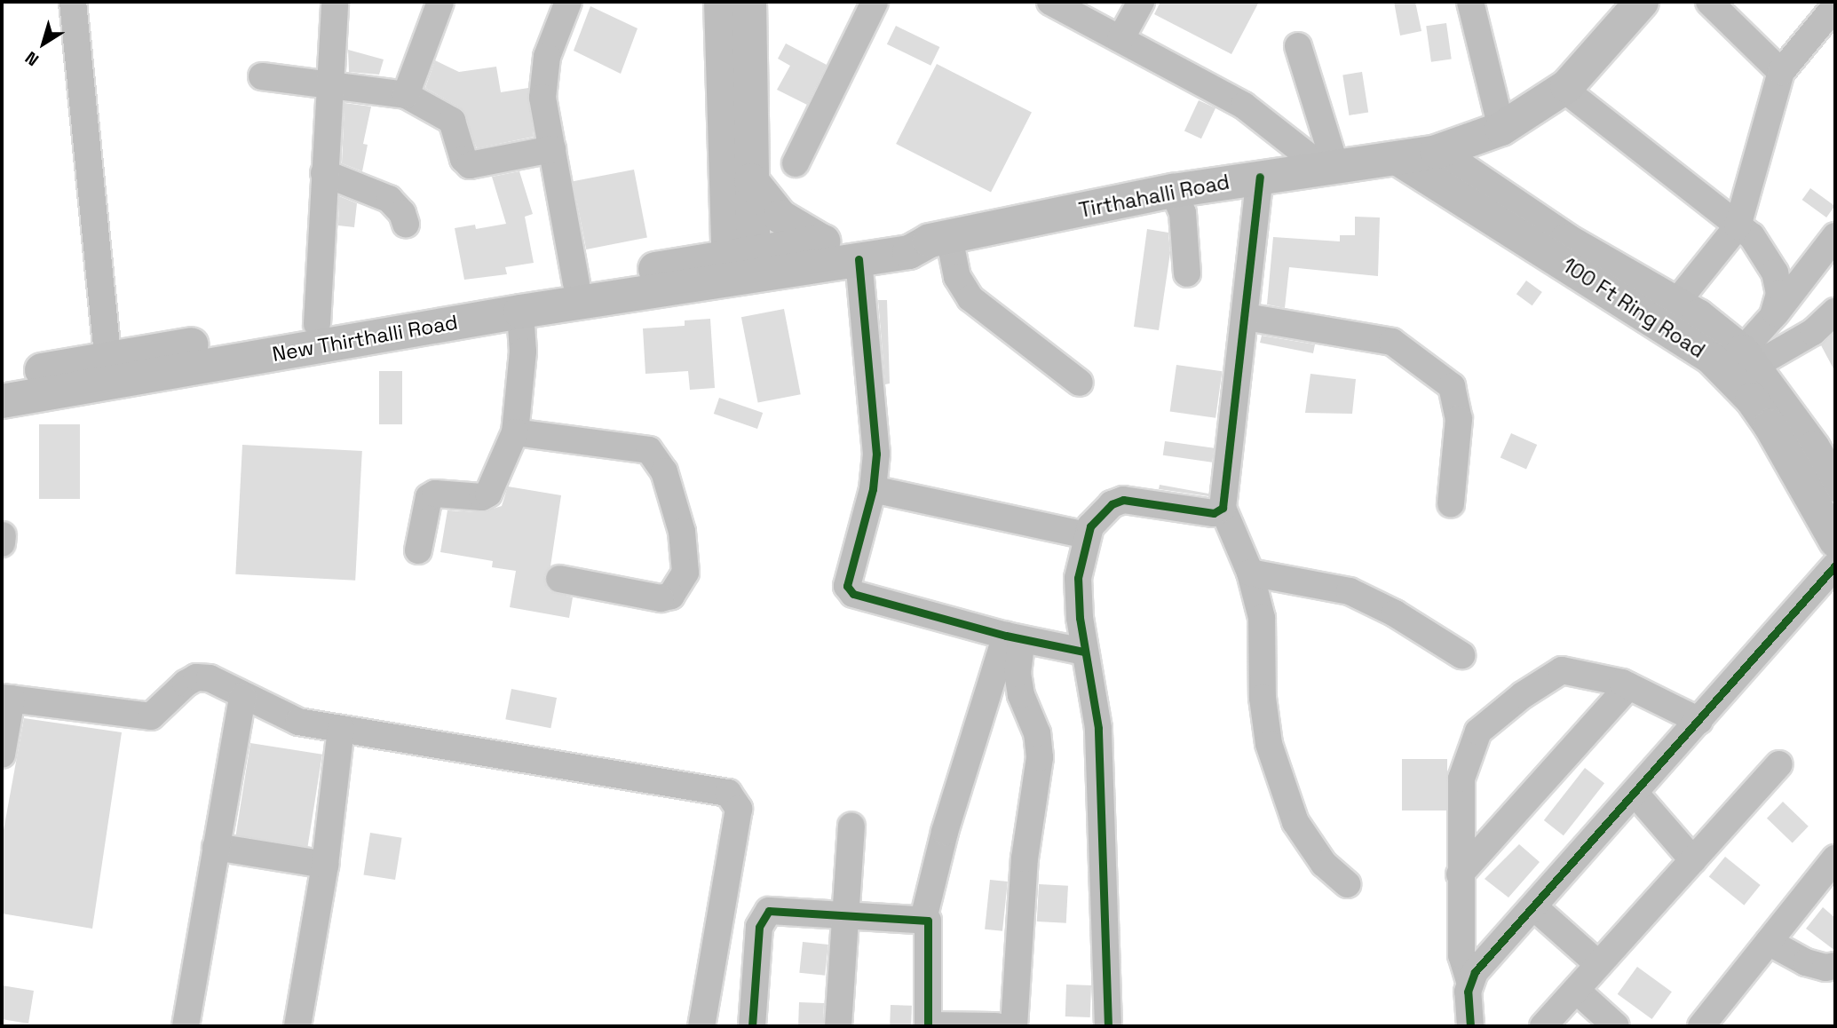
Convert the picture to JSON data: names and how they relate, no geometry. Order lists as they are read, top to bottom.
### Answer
{
  "streets": {
    "highway": ["Tirthahalli Road", "New Thirthalli Road"],
    "main road": ["100 Ft Ring Road"]
  },
  "crossings": [
    ["Tirthahalli Road", "100 Ft Ring Road"],
    ["Tirthahalli Road", "New Thirthalli Road"]
  ],
  "north": "bottom left"
}
